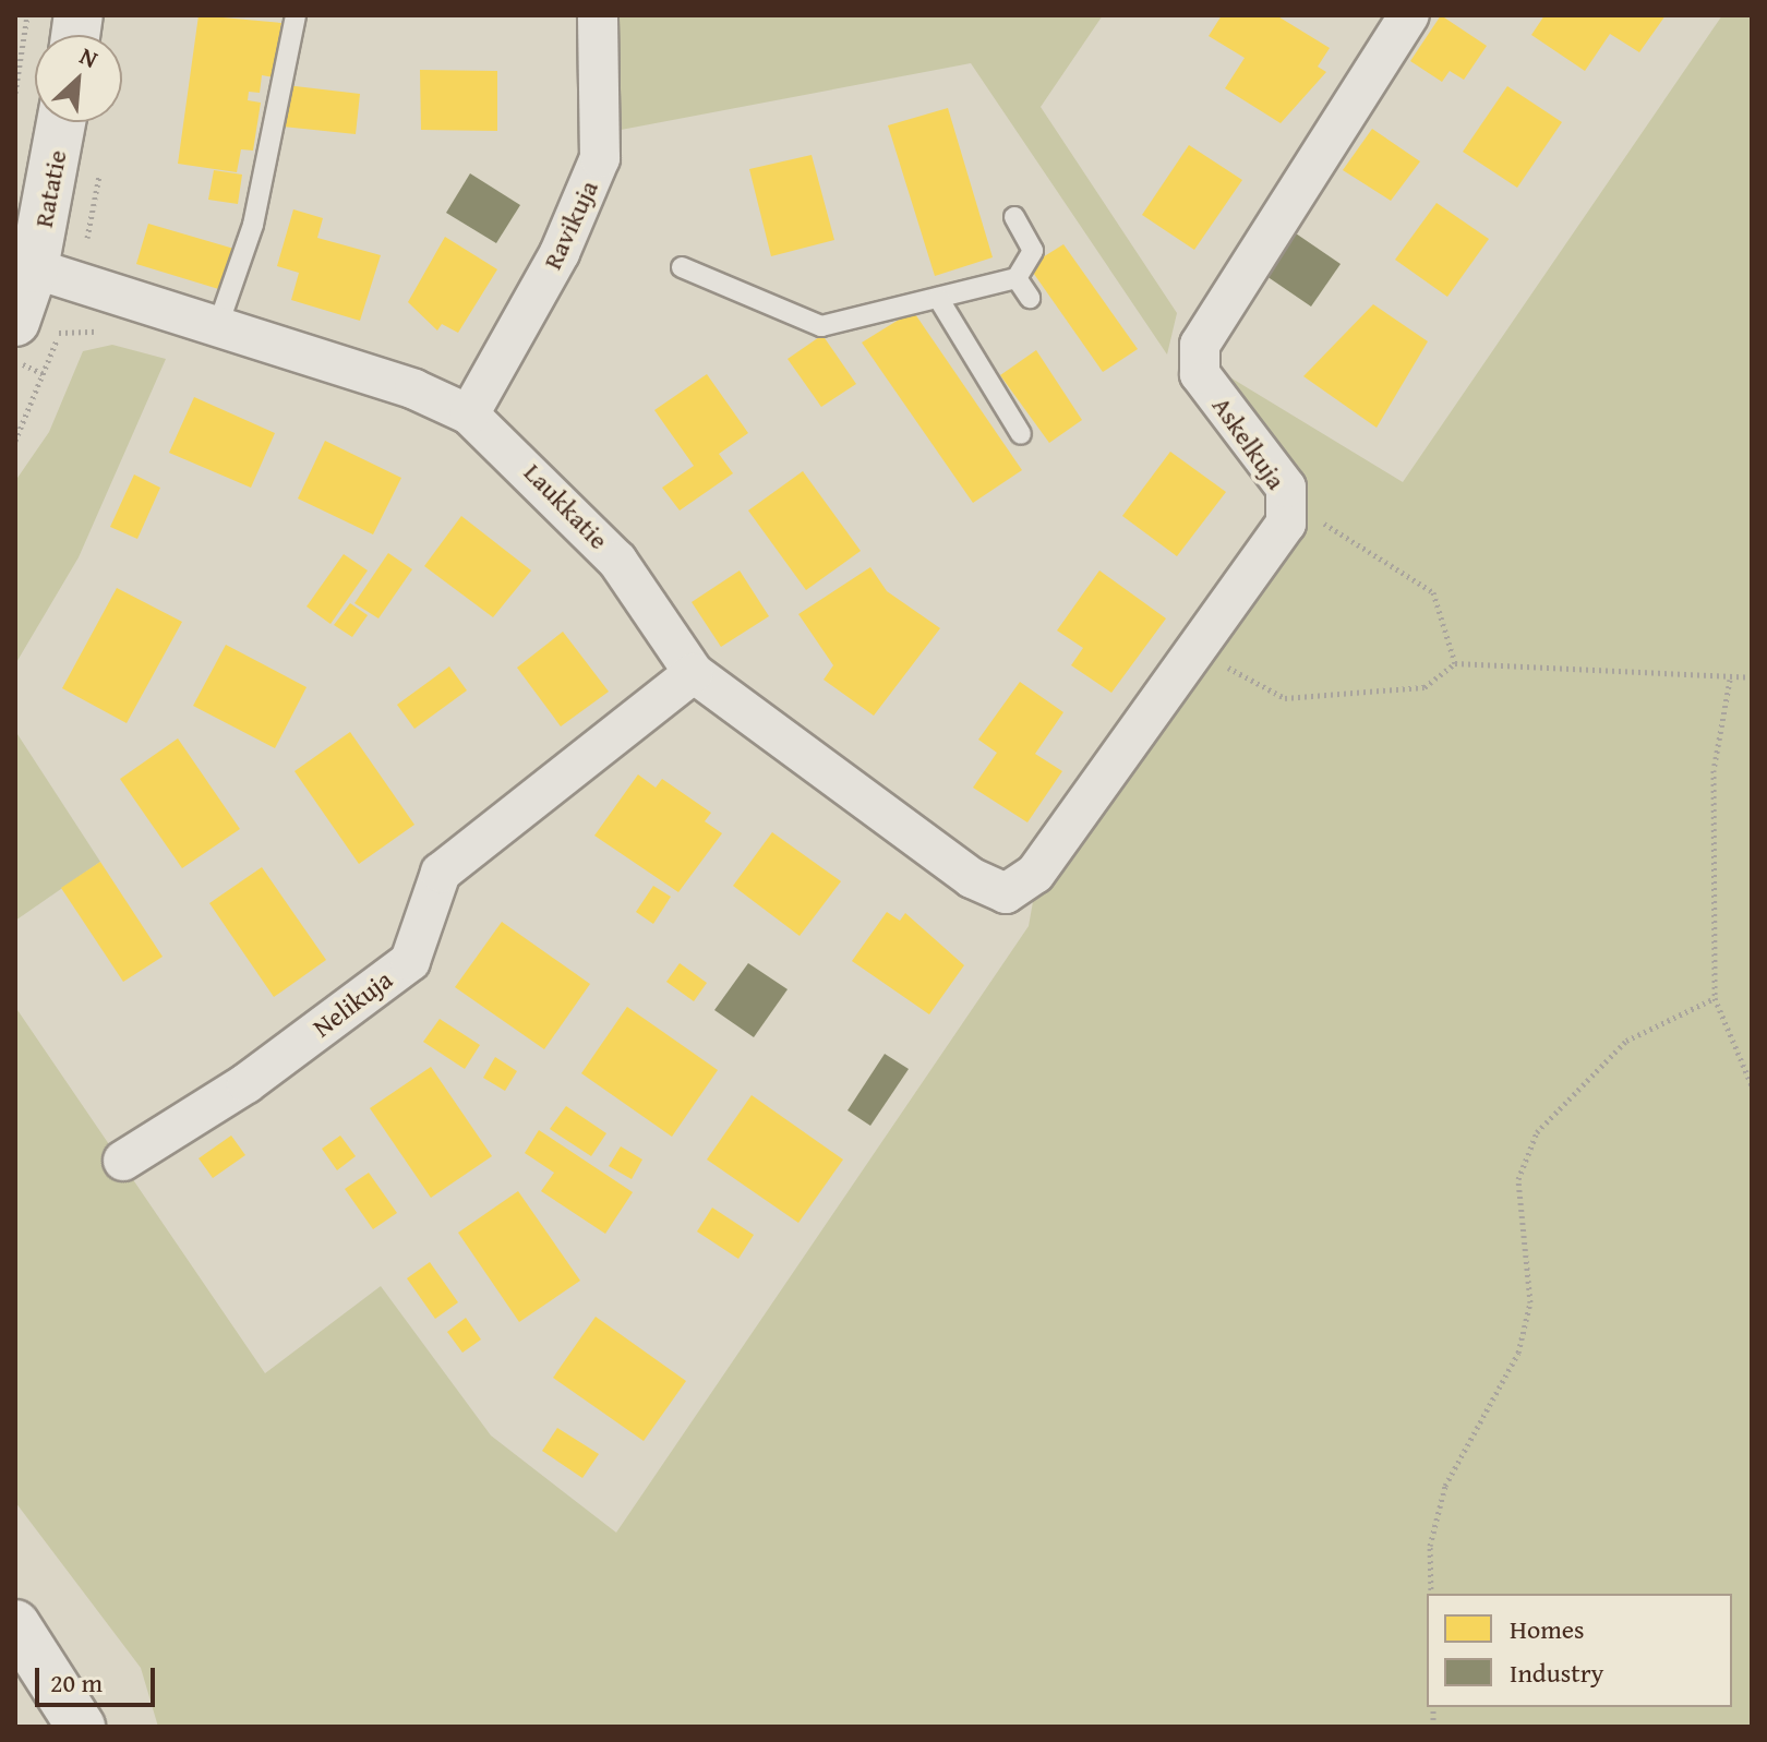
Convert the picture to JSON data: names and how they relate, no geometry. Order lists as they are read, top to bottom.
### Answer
{
  "streets": {
    "street": [
      "Ratatie",
      "Ravikuja",
      "Askelkuja",
      "Laukkatie",
      "Nelikuja"
    ]
  },
  "crossings": [
    ["Ratatie", "Laukkatie"],
    ["Ravikuja", "Laukkatie"],
    ["Askelkuja", "Laukkatie"],
    ["Laukkatie", "Nelikuja"]
  ],
  "legend": ["Homes", "Industry"],
  "scale_bar": "20 m",
  "north": "top right"
}
